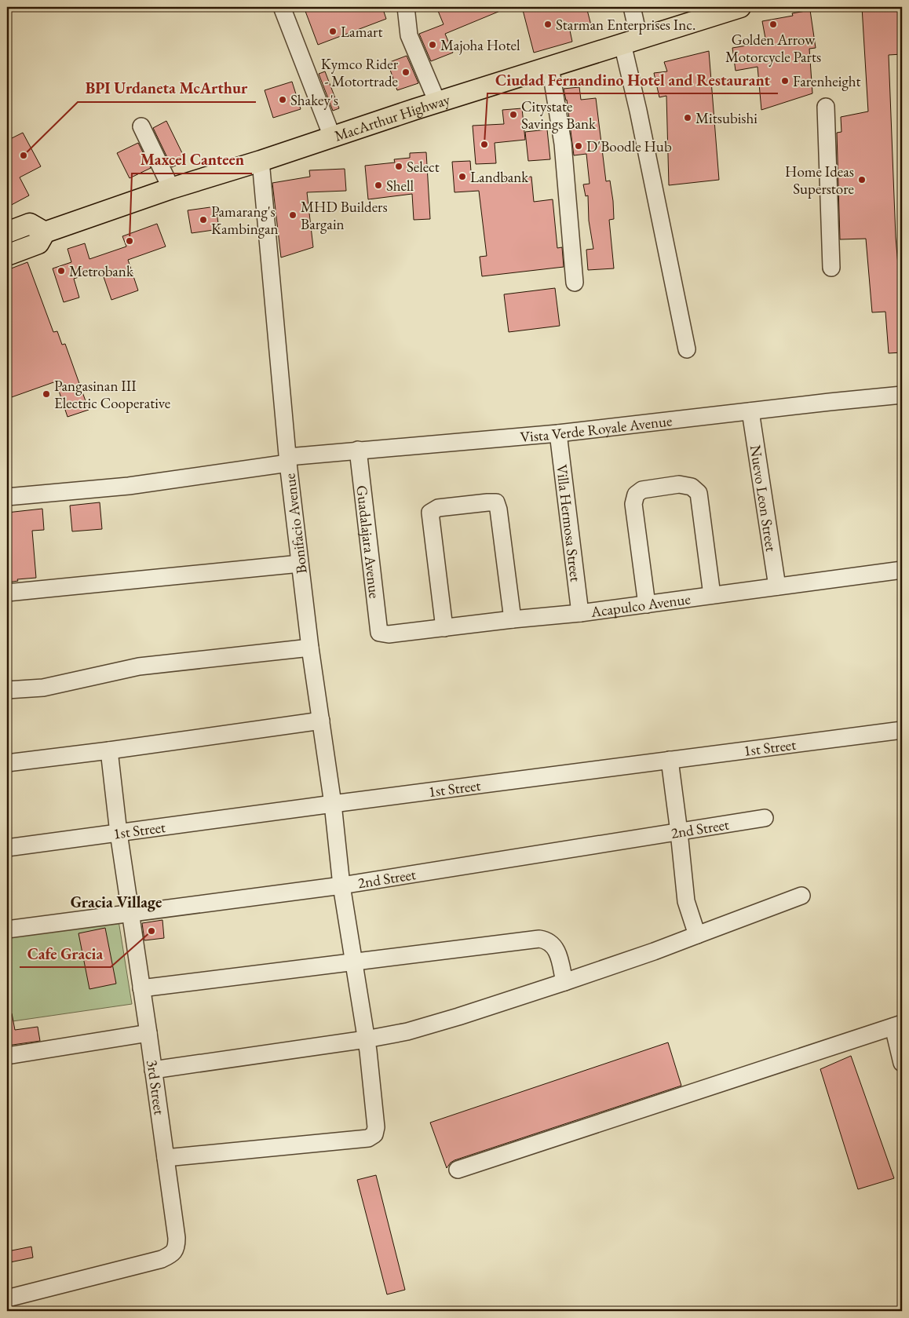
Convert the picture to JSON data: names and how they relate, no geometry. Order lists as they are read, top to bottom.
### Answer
{
  "streets": {
    "main road": ["MacArthur Highway"],
    "street": [
      "Vista Verde Royale Avenue",
      "Nuevo Leon Street",
      "Bonifacio Avenue",
      "Villa Hermosa Street",
      "Guadalajara Avenue",
      "Acapulco Avenue",
      "1st Street",
      "2nd Street",
      "3rd Street"
    ]
  },
  "crossings": [
    ["MacArthur Highway", "Bonifacio Avenue"],
    ["Vista Verde Royale Avenue", "Nuevo Leon Street"],
    ["Vista Verde Royale Avenue", "Bonifacio Avenue"],
    ["Vista Verde Royale Avenue", "Villa Hermosa Street"],
    ["Vista Verde Royale Avenue", "Guadalajara Avenue"],
    ["Nuevo Leon Street", "Acapulco Avenue"],
    ["Bonifacio Avenue", "1st Street"],
    ["Bonifacio Avenue", "2nd Street"],
    ["Bonifacio Avenue", "3rd Street"],
    ["Villa Hermosa Street", "Acapulco Avenue"],
    ["Guadalajara Avenue", "Acapulco Avenue"],
    ["1st Street", "3rd Street"],
    ["2nd Street", "3rd Street"]
  ],
  "districts": ["Gracia Village"],
  "places": [
    "Starman Enterprises Inc.",
    "Golden Arrow Motorcycle Parts",
    "Lamart",
    "Majoha Hotel",
    "Kymco Rider - Motortrade",
    "Farenheight",
    "Shakey's",
    "Citystate Savings Bank",
    "Mitsubishi",
    "Ciudad Fernandino Hotel and Restaurant",
    "D'Boodle Hub",
    "BPI Urdaneta McArthur",
    "Select",
    "Landbank",
    "Home Ideas Superstore",
    "Shell",
    "MHD Builders Bargain",
    "Pamarang's Kambingan",
    "Maxcel Canteen",
    "Metrobank",
    "Pangasinan III Electric Cooperative",
    "Cafe Gracia"
  ]
}
